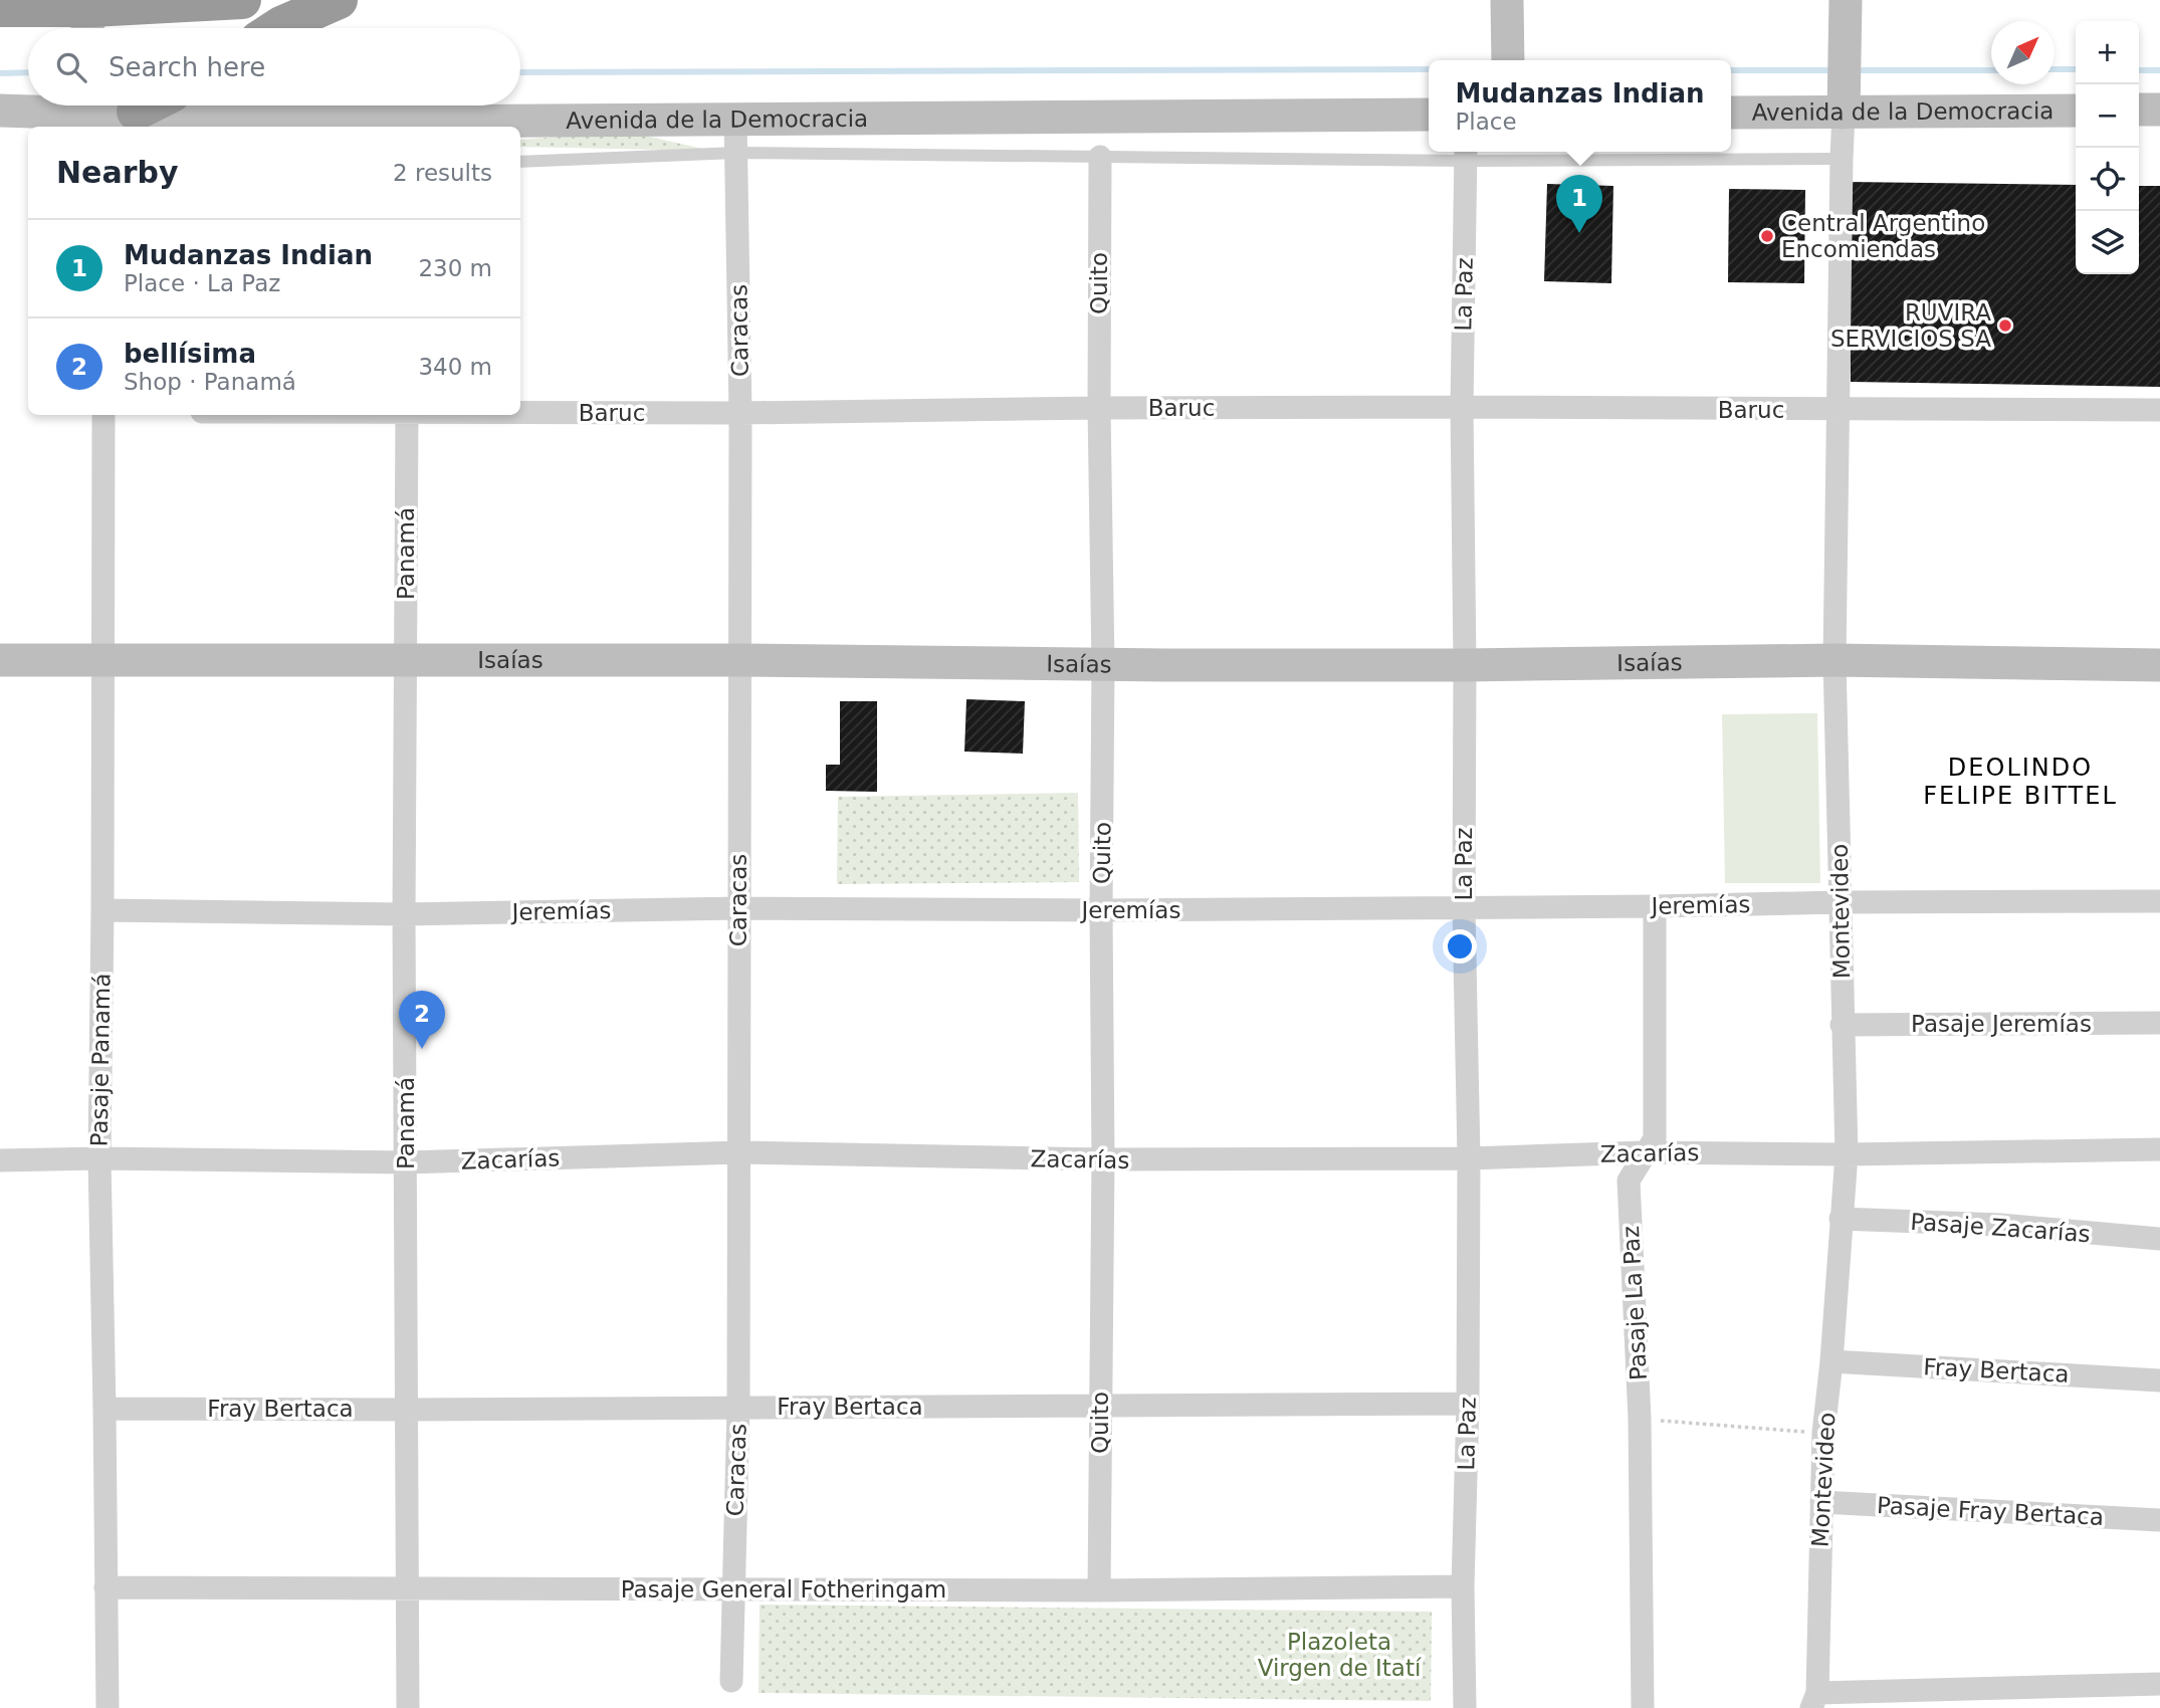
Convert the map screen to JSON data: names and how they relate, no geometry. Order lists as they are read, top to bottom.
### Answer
{
  "streets": {
    "street": [
      "Avenida de la Democracia",
      "Quito",
      "La Paz",
      "Caracas",
      "Baruc",
      "Panamá",
      "Isaías",
      "Jeremías",
      "Montevideo",
      "Pasaje Jeremías",
      "Pasaje Panamá",
      "Zacarías",
      "Pasaje Zacarías",
      "Pasaje La Paz",
      "Fray Bertaca",
      "Pasaje Fray Bertaca",
      "Pasaje General Fotheringam"
    ]
  },
  "crossings": [
    ["Avenida de la Democracia", "Caracas"],
    ["Avenida de la Democracia", "Montevideo"],
    ["Quito", "Baruc"],
    ["Quito", "Isaías"],
    ["Quito", "Jeremías"],
    ["Quito", "Zacarías"],
    ["Quito", "Fray Bertaca"],
    ["Quito", "Pasaje General Fotheringam"],
    ["La Paz", "Baruc"],
    ["La Paz", "Isaías"],
    ["La Paz", "Jeremías"],
    ["La Paz", "Zacarías"],
    ["La Paz", "Fray Bertaca"],
    ["La Paz", "Pasaje General Fotheringam"],
    ["Caracas", "Baruc"],
    ["Caracas", "Isaías"],
    ["Caracas", "Jeremías"],
    ["Caracas", "Zacarías"],
    ["Caracas", "Fray Bertaca"],
    ["Caracas", "Pasaje General Fotheringam"],
    ["Baruc", "Montevideo"],
    ["Panamá", "Isaías"],
    ["Panamá", "Jeremías"],
    ["Panamá", "Zacarías"],
    ["Panamá", "Fray Bertaca"],
    ["Panamá", "Pasaje General Fotheringam"],
    ["Isaías", "Montevideo"],
    ["Isaías", "Pasaje Panamá"],
    ["Jeremías", "Montevideo"],
    ["Jeremías", "Pasaje Panamá"],
    ["Jeremías", "Pasaje La Paz"],
    ["Montevideo", "Pasaje Jeremías"],
    ["Montevideo", "Zacarías"],
    ["Montevideo", "Pasaje Zacarías"],
    ["Montevideo", "Fray Bertaca"],
    ["Montevideo", "Pasaje Fray Bertaca"],
    ["Pasaje Panamá", "Zacarías"],
    ["Pasaje Panamá", "Fray Bertaca"],
    ["Pasaje Panamá", "Pasaje General Fotheringam"],
    ["Zacarías", "Pasaje La Paz"]
  ],
  "districts": ["DEOLINDO FELIPE BITTEL"],
  "parks": ["Plazoleta Virgen de Itatí"],
  "places": ["Central Argentino Encomiendas", "RUVIRA SERVICIOS SA"],
  "north": "top right",
  "page": {
    "map_buttons": ["+", "−"],
    "search": "Search here",
    "popup": ["Mudanzas Indian", "Place"],
    "heading": ["Nearby", "2 results"],
    "pins": ["1", "2"],
    "list": [
      {
        "mark": "1",
        "name": "Mudanzas Indian",
        "note": "Place · La Paz",
        "value": "230 m"
      },
      {
        "mark": "2",
        "name": "bellísima",
        "note": "Shop · Panamá",
        "value": "340 m"
      }
    ]
  }
}
